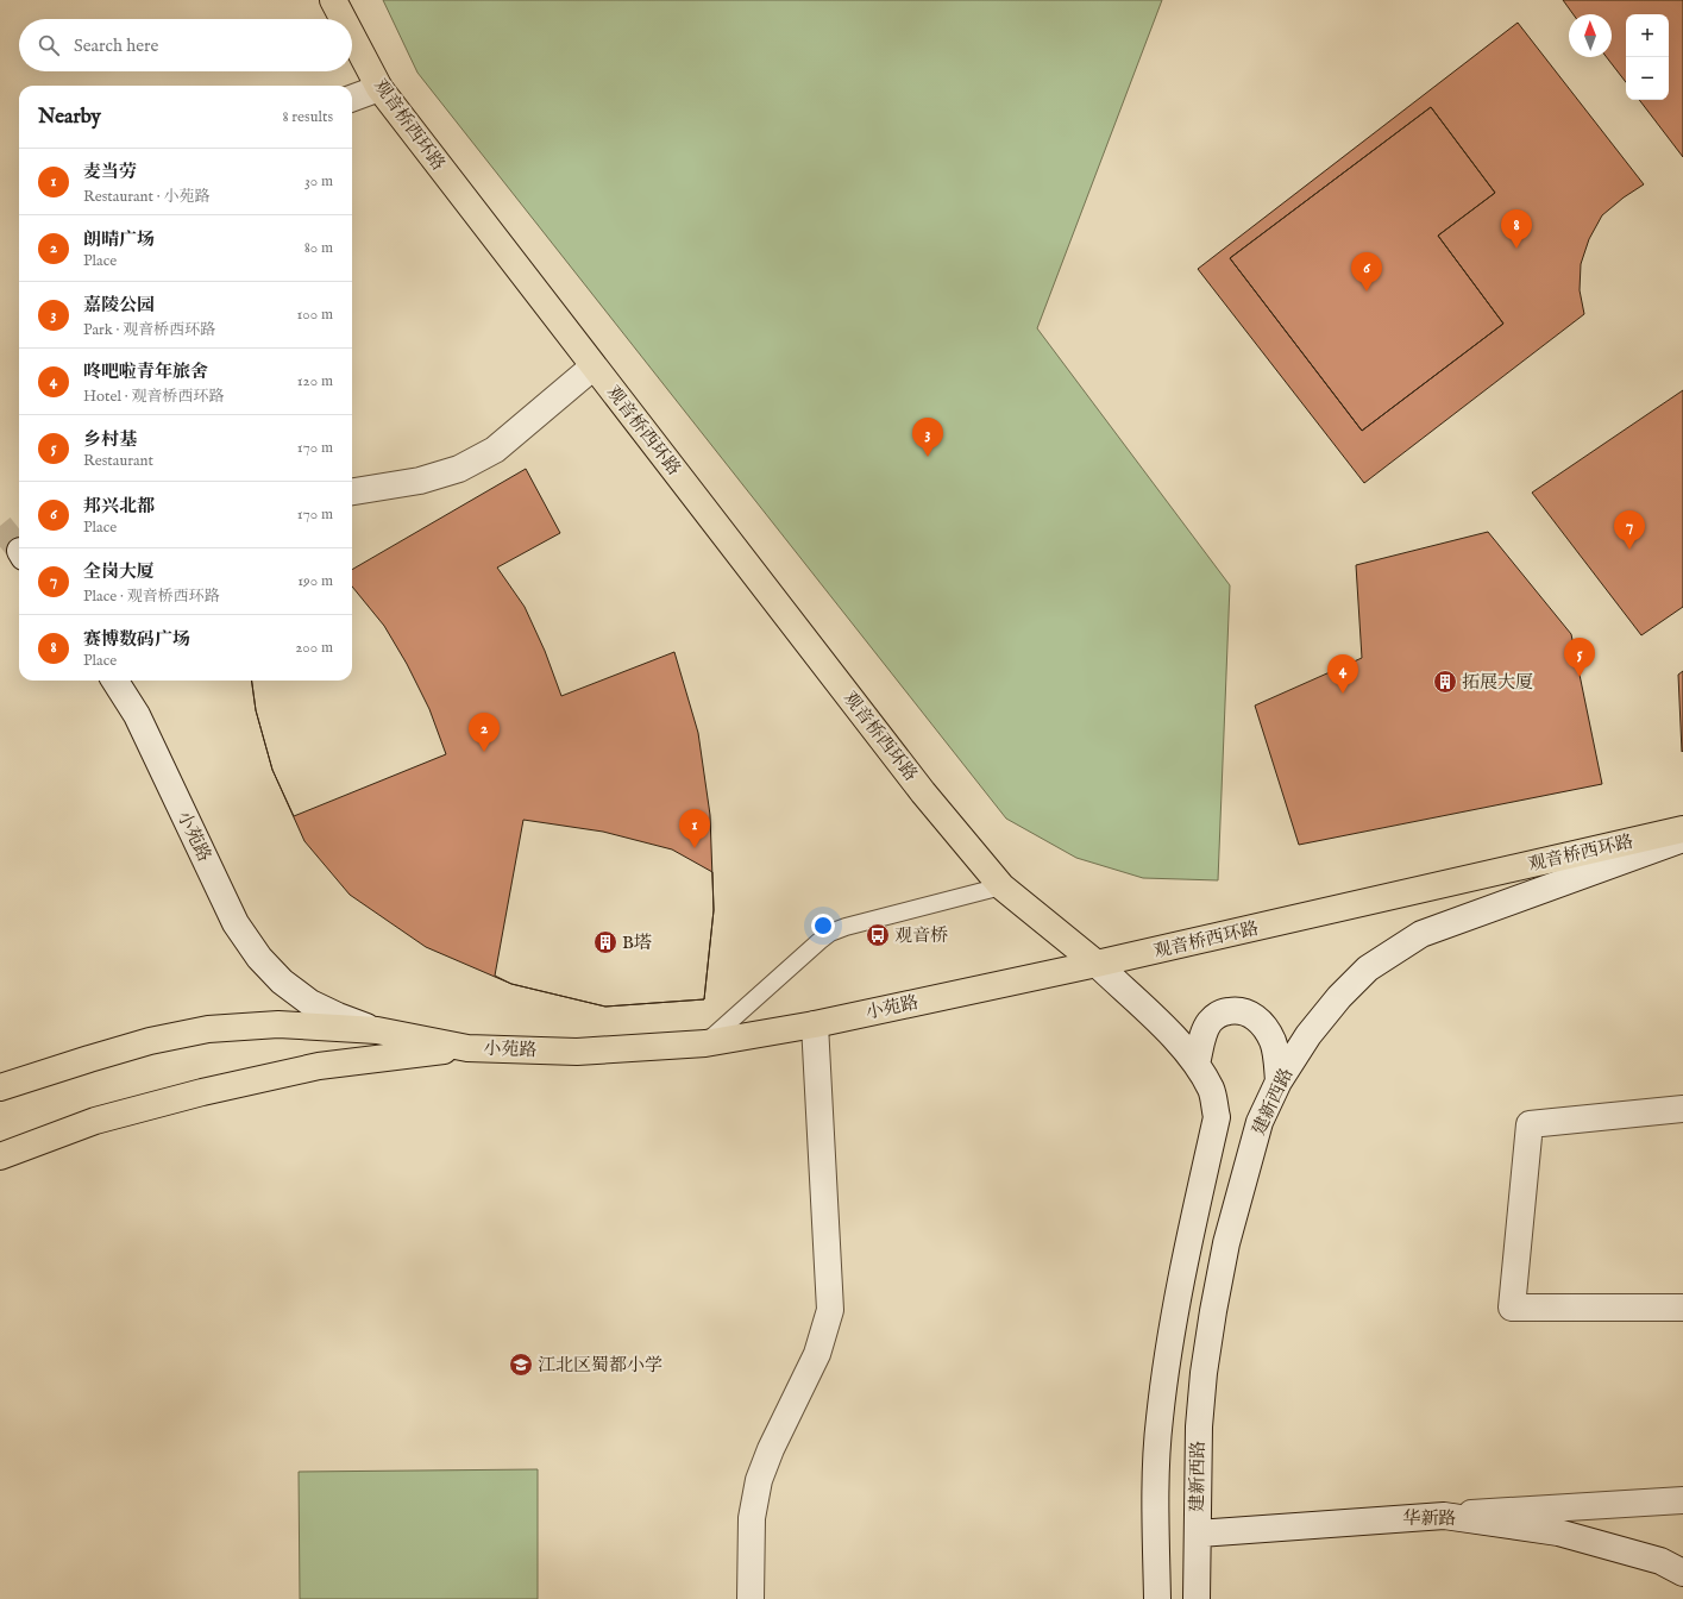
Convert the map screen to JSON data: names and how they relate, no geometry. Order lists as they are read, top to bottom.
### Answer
{
  "streets": {
    "main road": ["观音桥西环路", "小苑路"],
    "street": ["建新西路", "华新路"]
  },
  "crossings": [
    ["观音桥西环路", "小苑路"],
    ["建新西路", "华新路"]
  ],
  "places": {
    "building": ["拓展大厦", "B塔"],
    "bus stop": ["观音桥"],
    "school or university": ["江北区蜀都小学"]
  },
  "north": "top",
  "page": {
    "map_buttons": ["+", "−"],
    "search": "Search here",
    "heading": ["Nearby", "8 results"],
    "list": [
      {
        "mark": "1",
        "name": "麦当劳",
        "note": "Restaurant · 小苑路",
        "value": "30 m"
      },
      {
        "mark": "2",
        "name": "朗晴广场",
        "note": "Place",
        "value": "80 m"
      },
      {
        "mark": "3",
        "name": "嘉陵公园",
        "note": "Park · 观音桥西环路",
        "value": "100 m"
      },
      {
        "mark": "4",
        "name": "咚吧啦青年旅舍",
        "note": "Hotel · 观音桥西环路",
        "value": "120 m"
      },
      {
        "mark": "5",
        "name": "乡村基",
        "note": "Restaurant",
        "value": "170 m"
      },
      {
        "mark": "6",
        "name": "邦兴北都",
        "note": "Place",
        "value": "170 m"
      },
      {
        "mark": "7",
        "name": "全岗大厦",
        "note": "Place · 观音桥西环路",
        "value": "190 m"
      },
      {
        "mark": "8",
        "name": "赛博数码广场",
        "note": "Place",
        "value": "200 m"
      }
    ],
    "pins": [
      "8",
      "6",
      "3",
      "7",
      "5",
      "4",
      "2",
      "1"
    ]
  }
}
